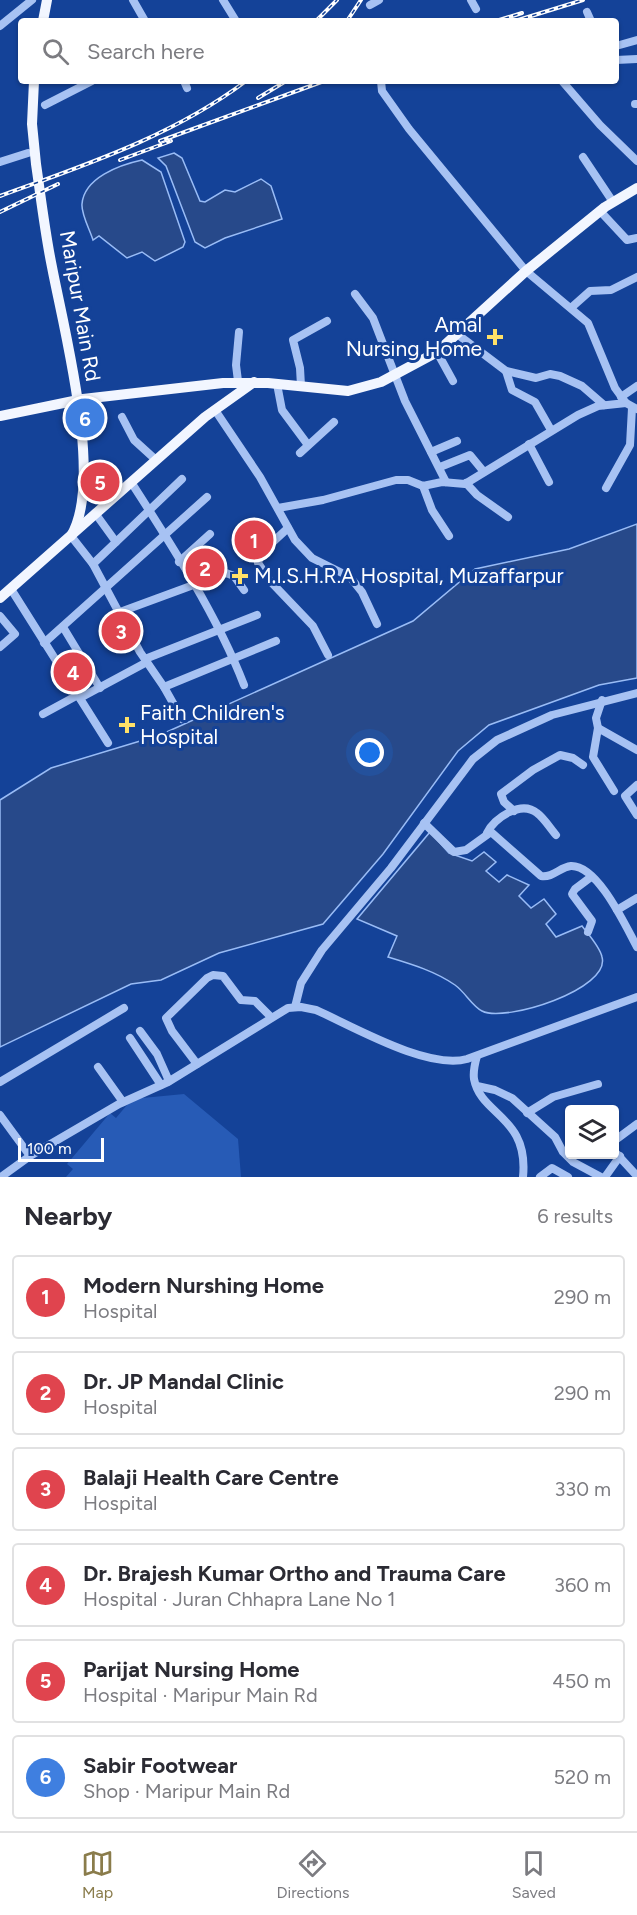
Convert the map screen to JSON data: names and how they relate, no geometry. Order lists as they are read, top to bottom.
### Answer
{
  "streets": {
    "main road": ["Maripur Main Rd"]
  },
  "places": {
    "health": ["Amal Nursing Home", "M.I.S.H.R.A Hospital, Muzaffarpur", "Faith Children's Hospital"]
  },
  "scale_bar": "100 m",
  "page": {
    "search": "Search here",
    "pins": [
      "6",
      "5",
      "1",
      "2",
      "3",
      "4"
    ],
    "scale": "100 m",
    "heading": ["Nearby", "6 results"],
    "list": [
      {
        "mark": "1",
        "name": "Modern Nurshing Home",
        "note": "Hospital",
        "value": "290 m"
      },
      {
        "mark": "2",
        "name": "Dr. JP Mandal Clinic",
        "note": "Hospital",
        "value": "290 m"
      },
      {
        "mark": "3",
        "name": "Balaji Health Care Centre",
        "note": "Hospital",
        "value": "330 m"
      },
      {
        "mark": "4",
        "name": "Dr. Brajesh Kumar Ortho and Trauma Care",
        "note": "Hospital · Juran Chhapra Lane No 1",
        "value": "360 m"
      },
      {
        "mark": "5",
        "name": "Parijat Nursing Home",
        "note": "Hospital · Maripur Main Rd",
        "value": "450 m"
      },
      {
        "mark": "6",
        "name": "Sabir Footwear",
        "note": "Shop · Maripur Main Rd",
        "value": "520 m"
      }
    ],
    "nav": ["Map", "Directions", "Saved"]
  }
}
